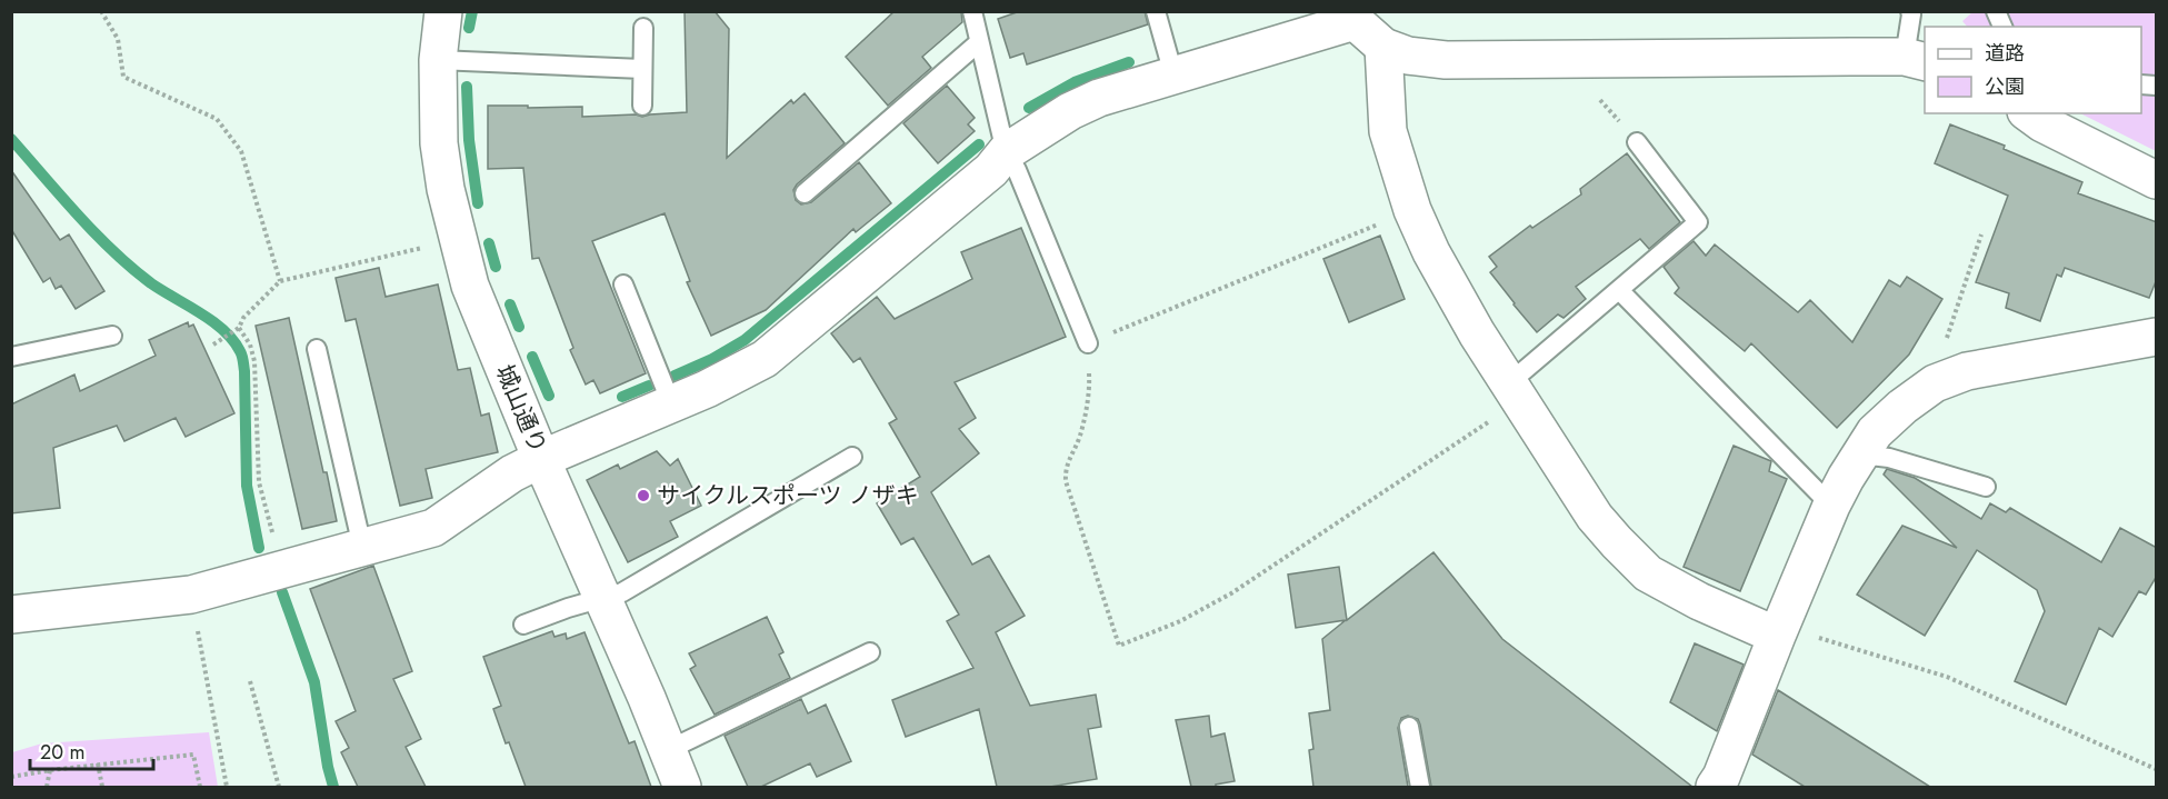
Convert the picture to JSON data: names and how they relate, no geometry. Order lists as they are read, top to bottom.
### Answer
{
  "streets": {
    "street": ["城山通り"]
  },
  "places": ["サイクルスポーツ ノザキ"],
  "legend": ["道路", "公園"],
  "scale_bar": "20 m"
}
